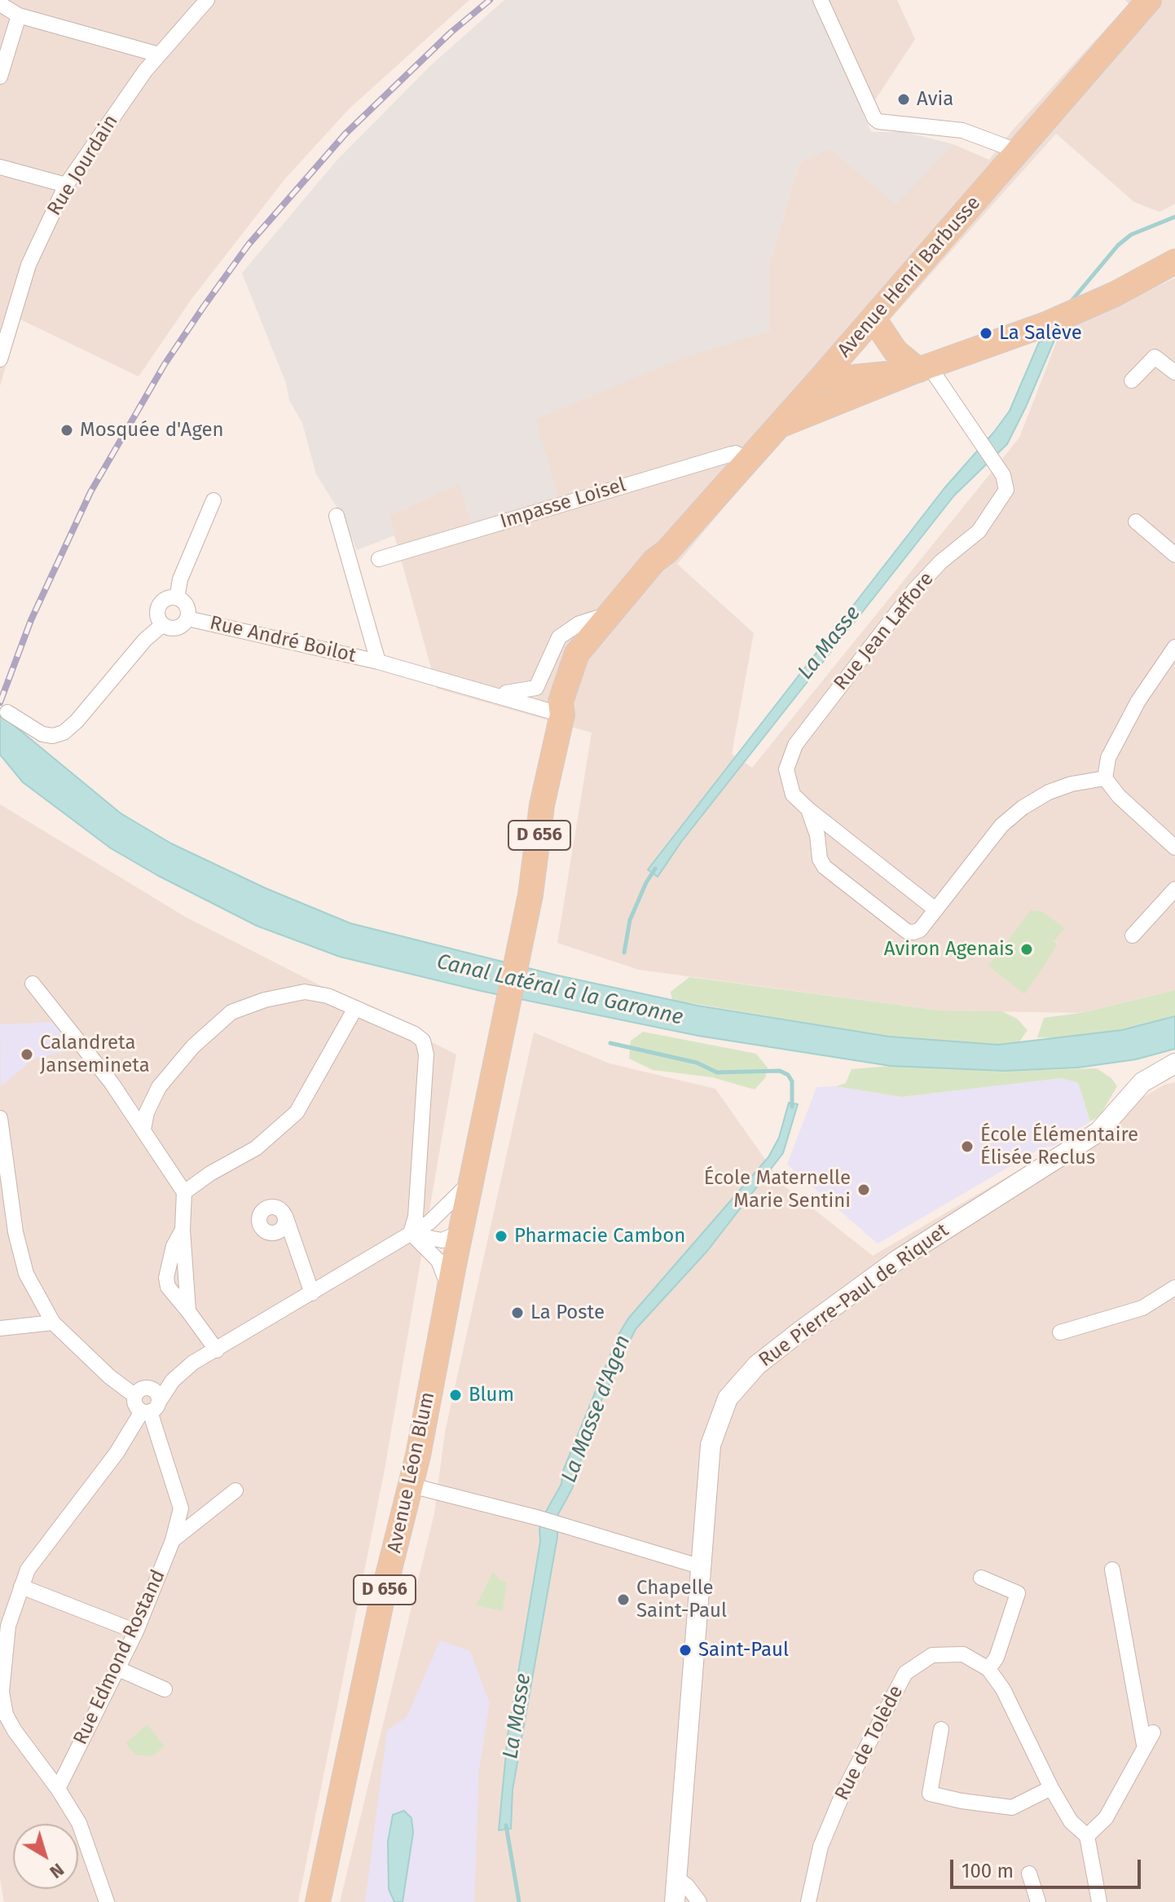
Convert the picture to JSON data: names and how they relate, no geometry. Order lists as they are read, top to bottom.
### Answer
{
  "streets": {
    "main road": ["Avenue Henri Barbusse", "D 656", "Avenue Léon Blum"],
    "street": [
      "Rue Jourdain",
      "Impasse Loisel",
      "Rue Jean Laffore",
      "Rue André Boilot",
      "Rue Pierre-Paul de Riquet",
      "Rue Edmond Rostand",
      "Rue de Tolède"
    ]
  },
  "crossings": [
    ["Avenue Henri Barbusse", "Impasse Loisel"],
    ["Avenue Henri Barbusse", "Rue André Boilot"],
    ["Avenue Henri Barbusse", "D 656"],
    ["Avenue Henri Barbusse", "Avenue Léon Blum"],
    ["Rue Jean Laffore", "D 656"]
  ],
  "water": ["La Masse", "Canal Latéral à la Garonne", "La Masse d'Agen"],
  "places": [
    "Avia",
    "La Salève",
    "Mosquée d'Agen",
    "Aviron Agenais",
    "Calandreta Jansemineta",
    "École Élémentaire Élisée Reclus",
    "École Maternelle Marie Sentini",
    "Pharmacie Cambon",
    "La Poste",
    "Blum",
    "Chapelle Saint-Paul",
    "Saint-Paul"
  ],
  "scale_bar": "100 m",
  "north": "bottom right"
}
